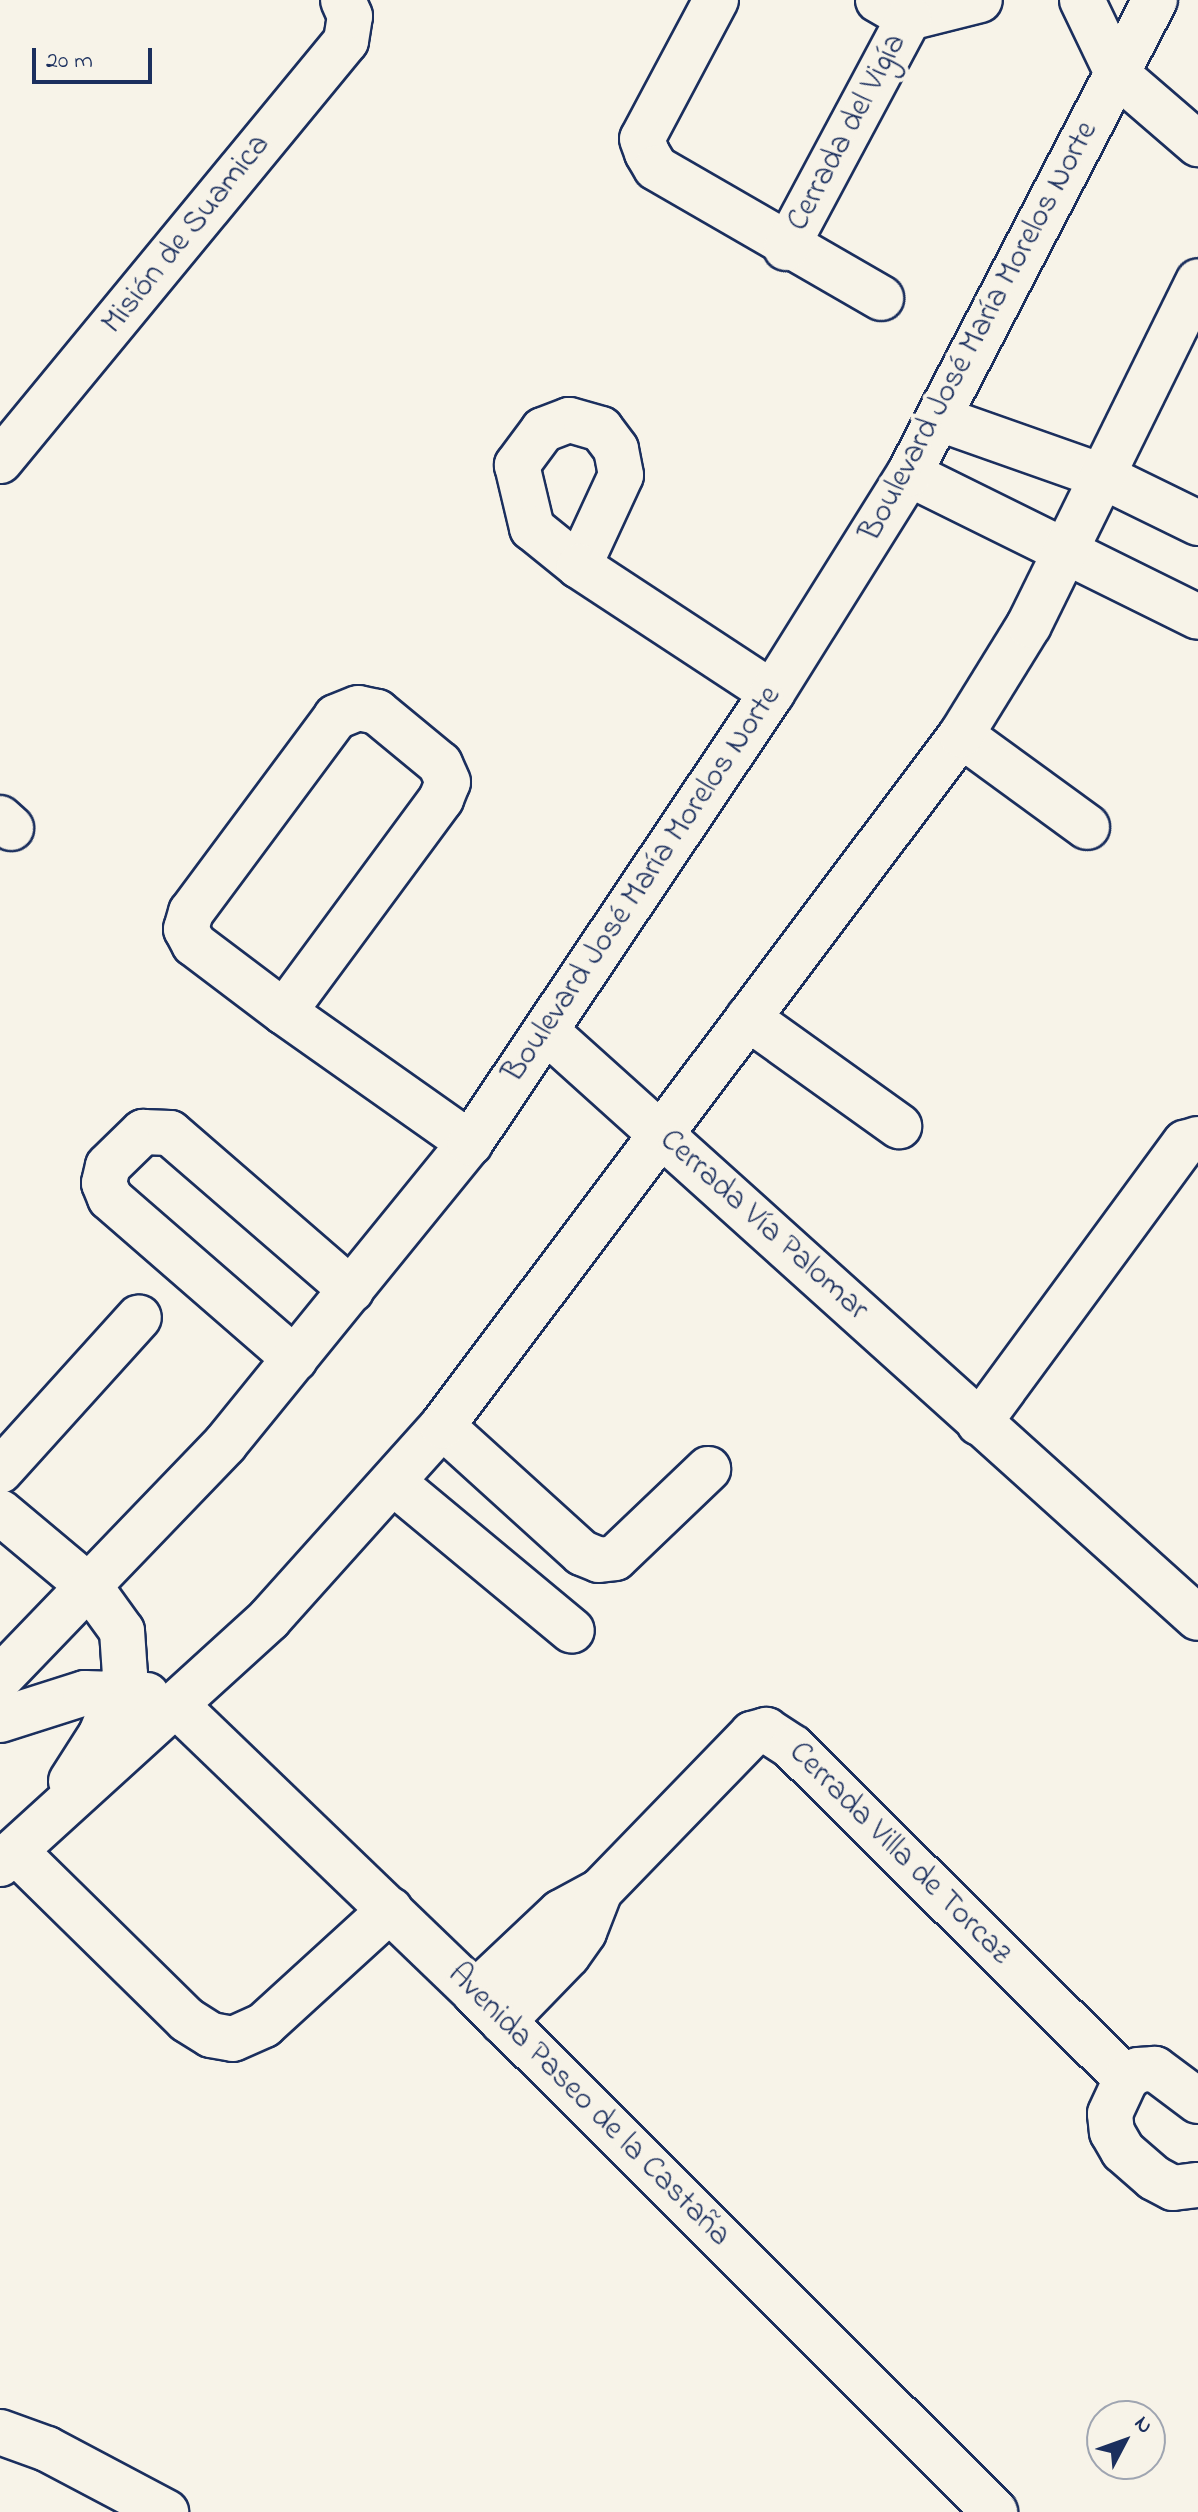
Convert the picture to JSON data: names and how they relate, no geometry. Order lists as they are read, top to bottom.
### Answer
{
  "streets": {
    "street": [
      "Cerrada del Vigía",
      "Misión de Suamica",
      "Boulevard José María Morelos Norte",
      "Cerrada Vía Palomar",
      "Cerrada Villa de Torcaz",
      "Avenida Paseo de la Castaña"
    ]
  },
  "crossings": [
    ["Boulevard José María Morelos Norte", "Cerrada Vía Palomar"],
    ["Cerrada Villa de Torcaz", "Avenida Paseo de la Castaña"]
  ],
  "scale_bar": "20 m",
  "north": "top right"
}
